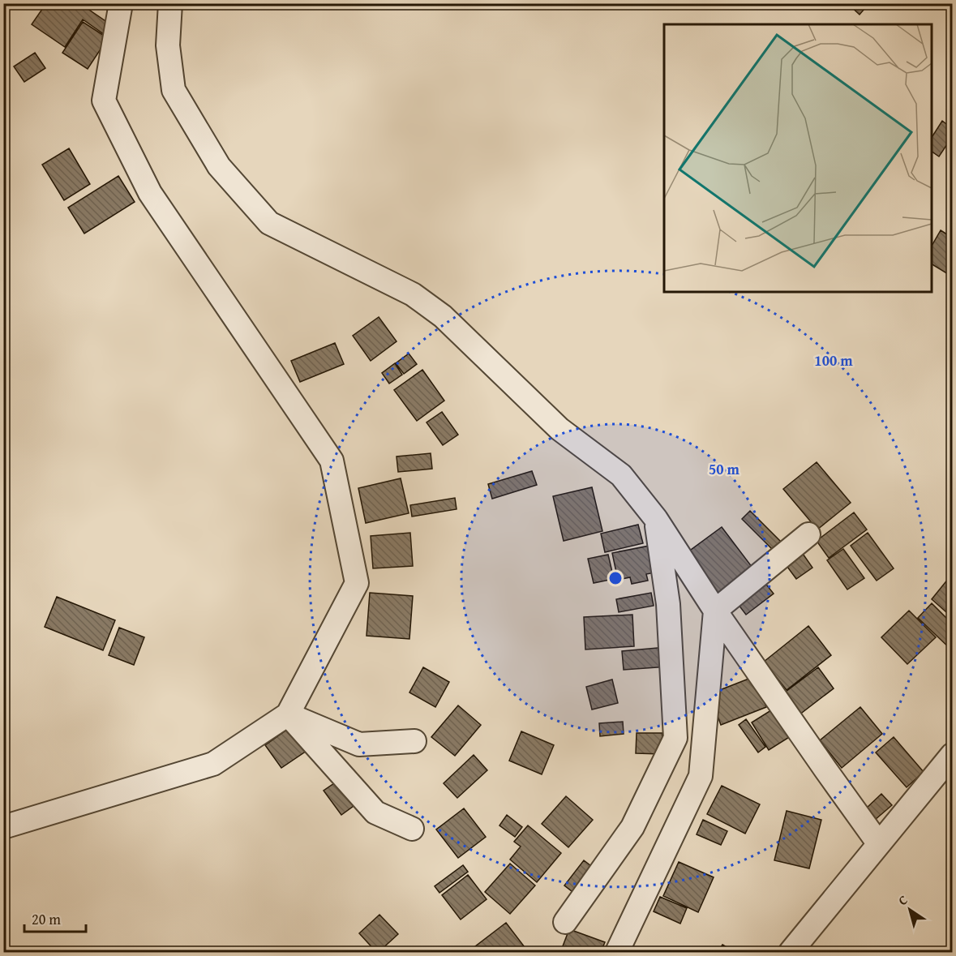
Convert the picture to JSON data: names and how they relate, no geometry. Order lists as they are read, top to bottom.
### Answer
{
  "scale_bar": "20 m",
  "north": "top left",
  "rings": ["100 m", "50 m"]
}
